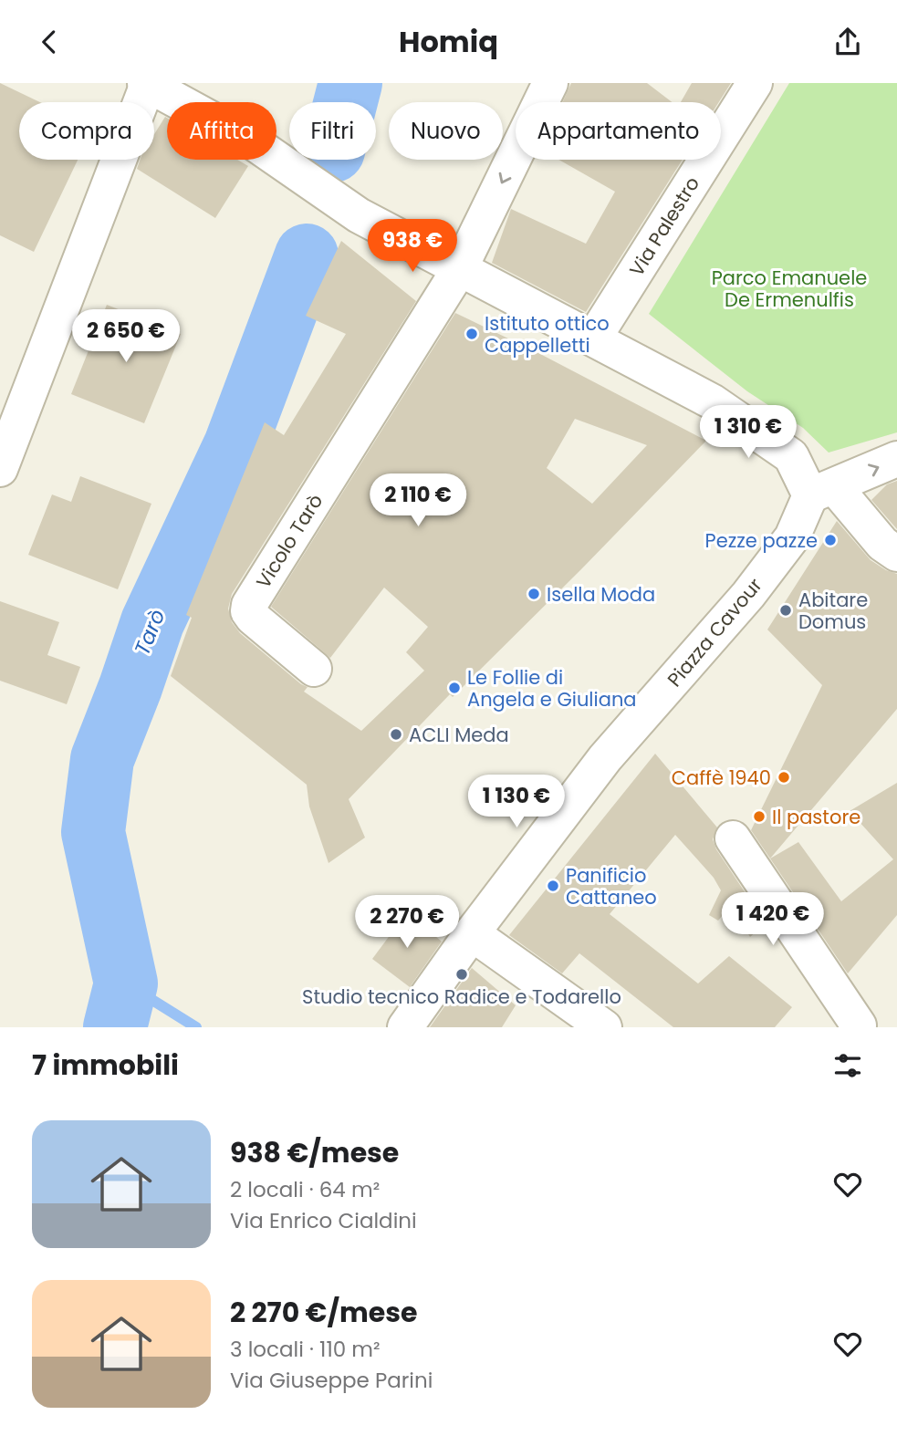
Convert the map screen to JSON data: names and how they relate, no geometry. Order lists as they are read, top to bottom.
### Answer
{
  "streets": {
    "street": ["Via Palestro", "Vicolo Tarò", "Piazza Cavour"]
  },
  "water": ["Tarò"],
  "parks": ["Parco Emanuele De Ermenulfis"],
  "places": [
    "Istituto ottico Cappelletti",
    "Pezze pazze",
    "Isella Moda",
    "Abitare Domus",
    "Le Follie di Angela e Giuliana",
    "ACLI Meda",
    "Caffè 1940",
    "Il pastore",
    "Panificio Cattaneo",
    "Studio tecnico Radice e Todarello"
  ],
  "page": {
    "header": "Homiq",
    "chip": [
      "Compra",
      "Affitta",
      "Filtri",
      "Nuovo",
      "Appartamento"
    ],
    "price": [
      "938 €",
      "2 650 €",
      "1 310 €",
      "2 110 €",
      "1 130 €",
      "1 420 €",
      "2 270 €"
    ],
    "heading": "7 immobili",
    "list": [
      {
        "name": "938 €/mese",
        "note": "2 locali · 64 m² · Via Enrico Cialdini"
      },
      {
        "name": "2 270 €/mese",
        "note": "3 locali · 110 m² · Via Giuseppe Parini"
      }
    ]
  }
}
